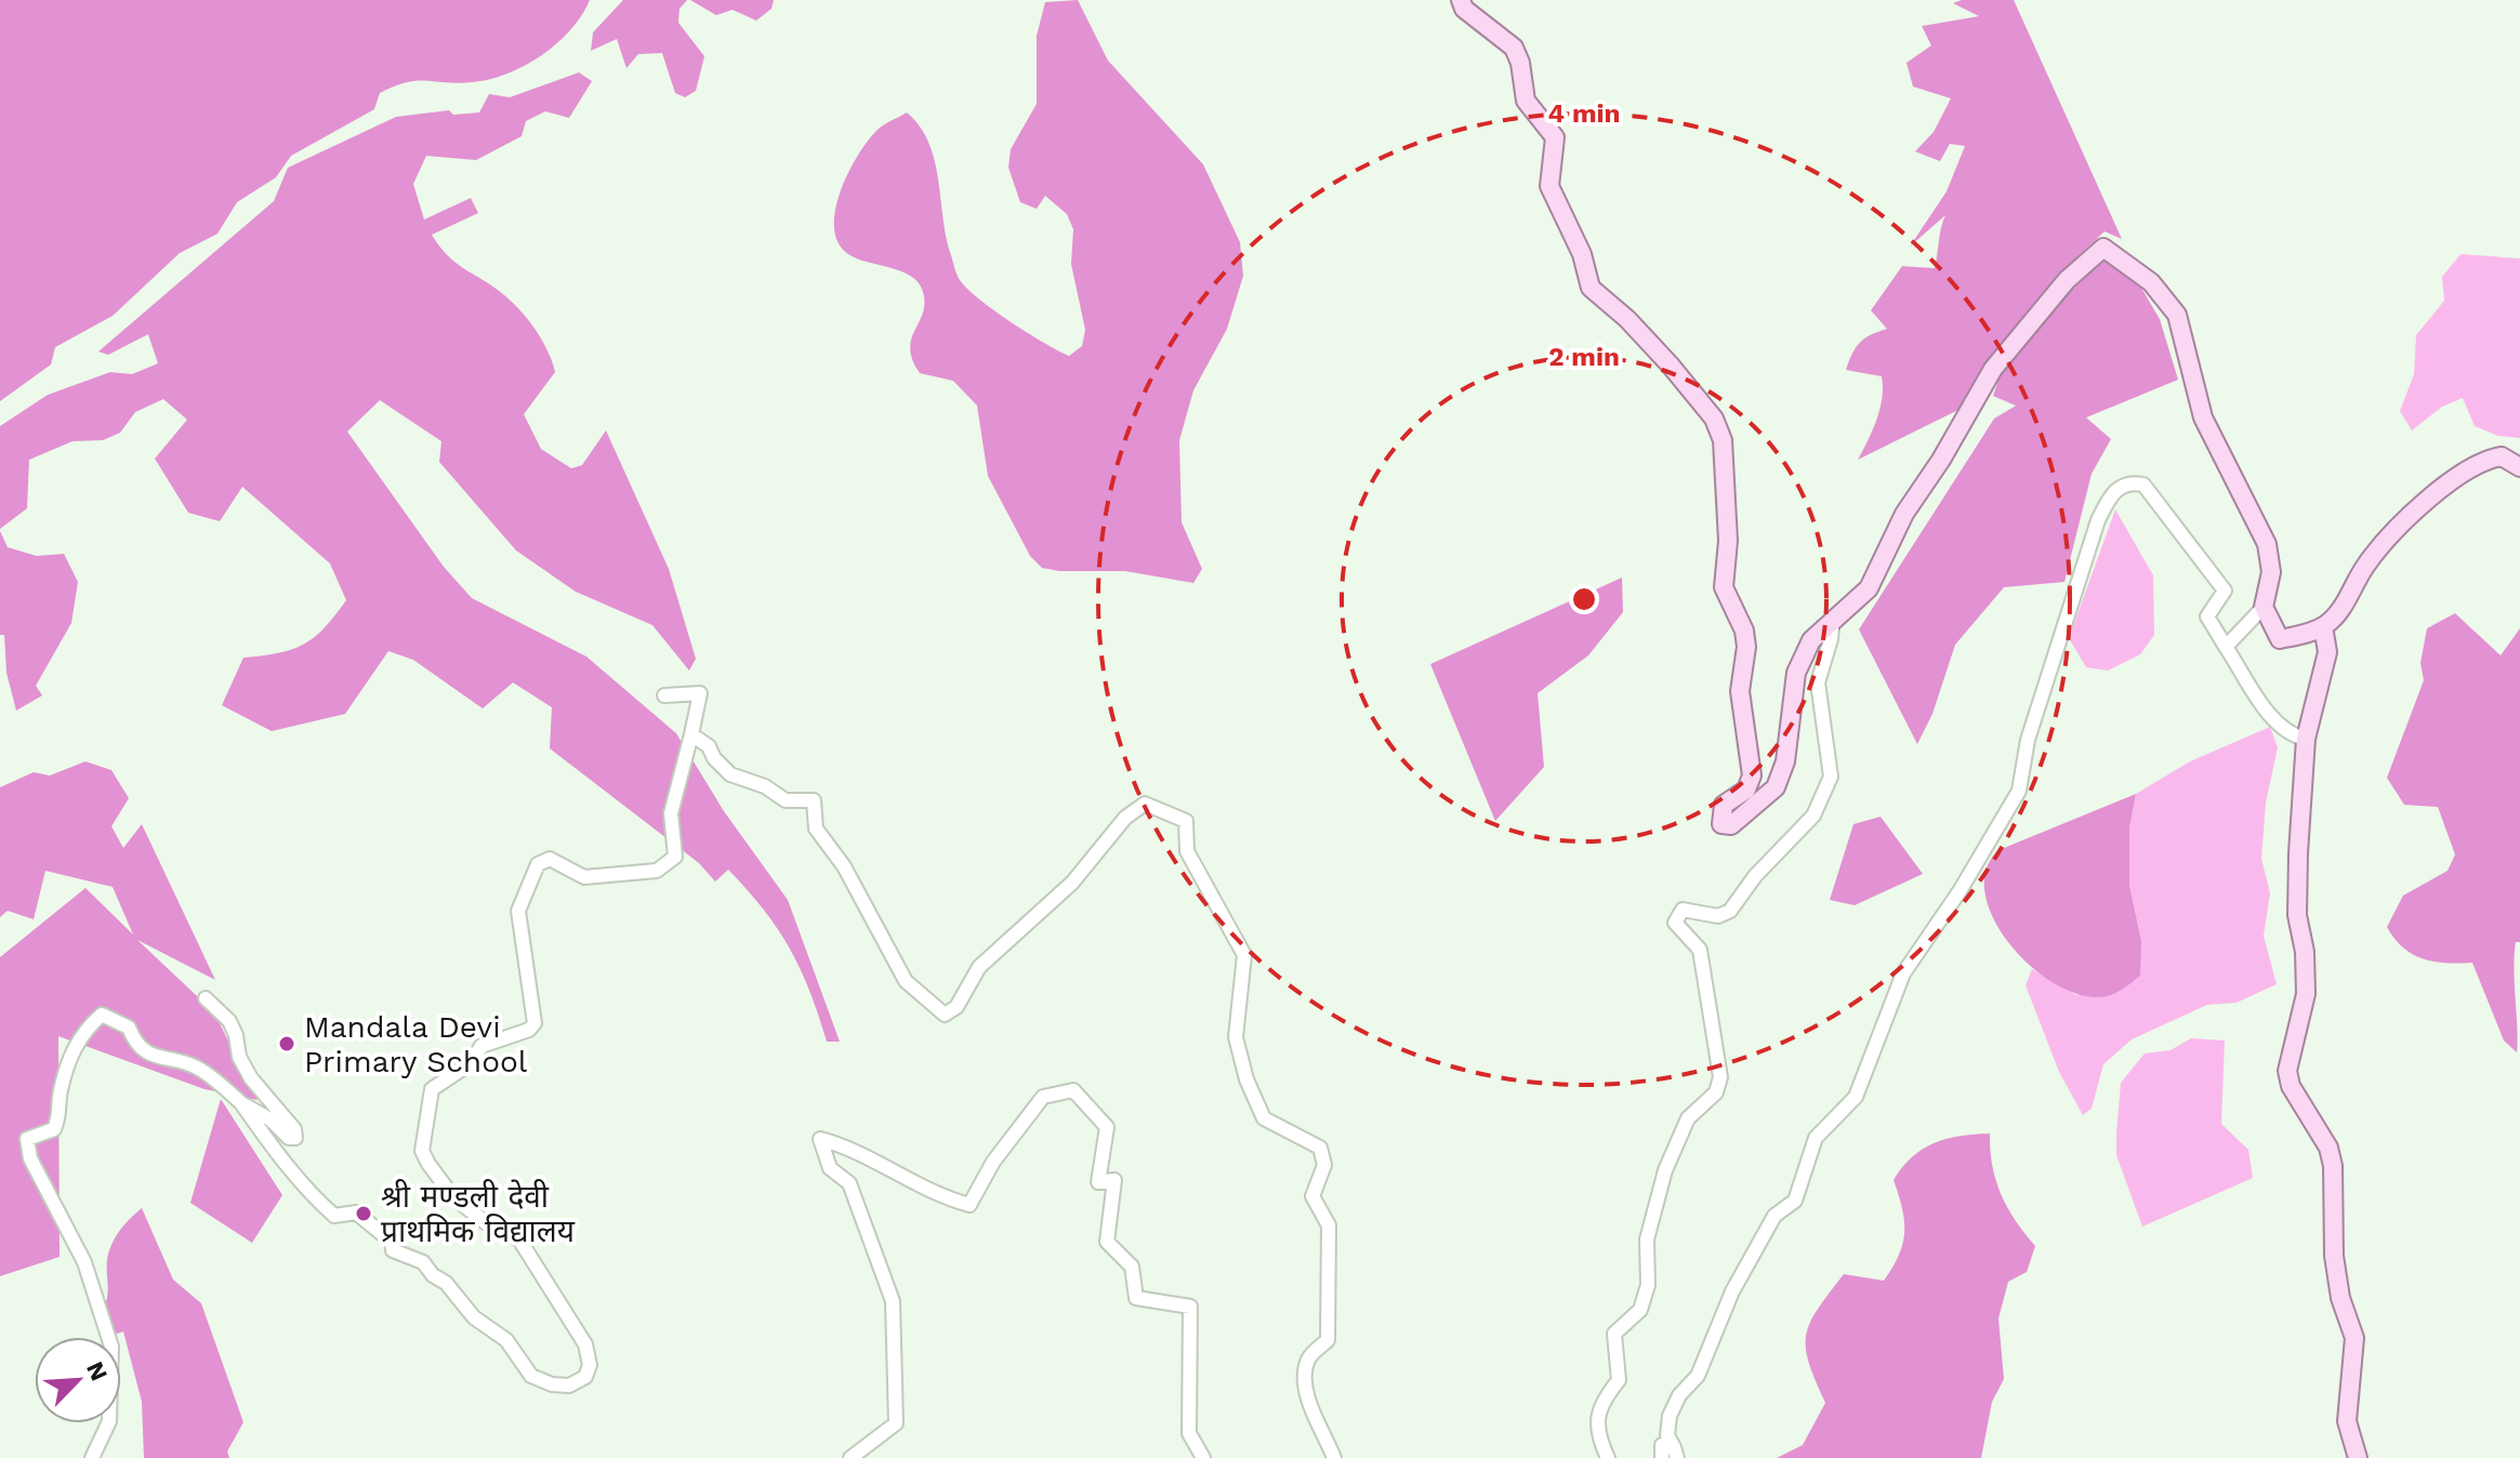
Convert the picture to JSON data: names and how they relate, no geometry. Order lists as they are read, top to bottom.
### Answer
{
  "places": ["Mandala Devi Primary School", "श्री मण्डली देवी प्राथमिक विद्यालय"],
  "north": "top right",
  "rings": ["4 min", "2 min"]
}
